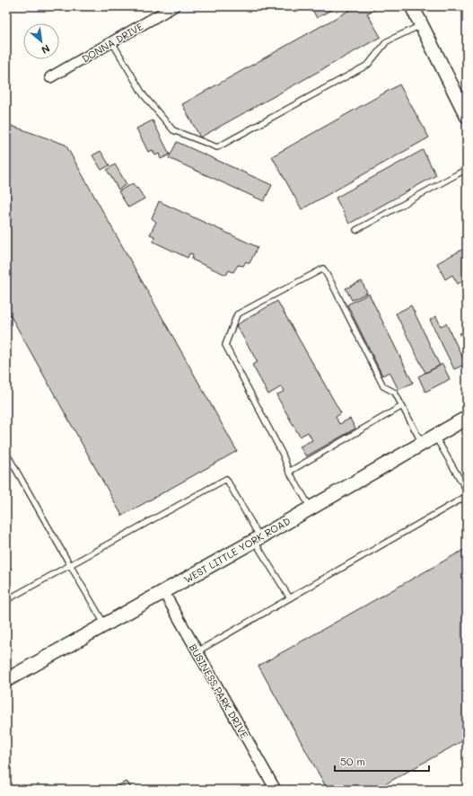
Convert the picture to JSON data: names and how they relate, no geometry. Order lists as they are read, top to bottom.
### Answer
{
  "streets": {
    "main road": ["WEST LITTLE YORK ROAD"],
    "street": ["DONNA DRIVE", "BUSINESS PARK DRIVE"]
  },
  "crossings": [
    ["WEST LITTLE YORK ROAD", "BUSINESS PARK DRIVE"]
  ],
  "scale_bar": "50 m",
  "north": "bottom right"
}
